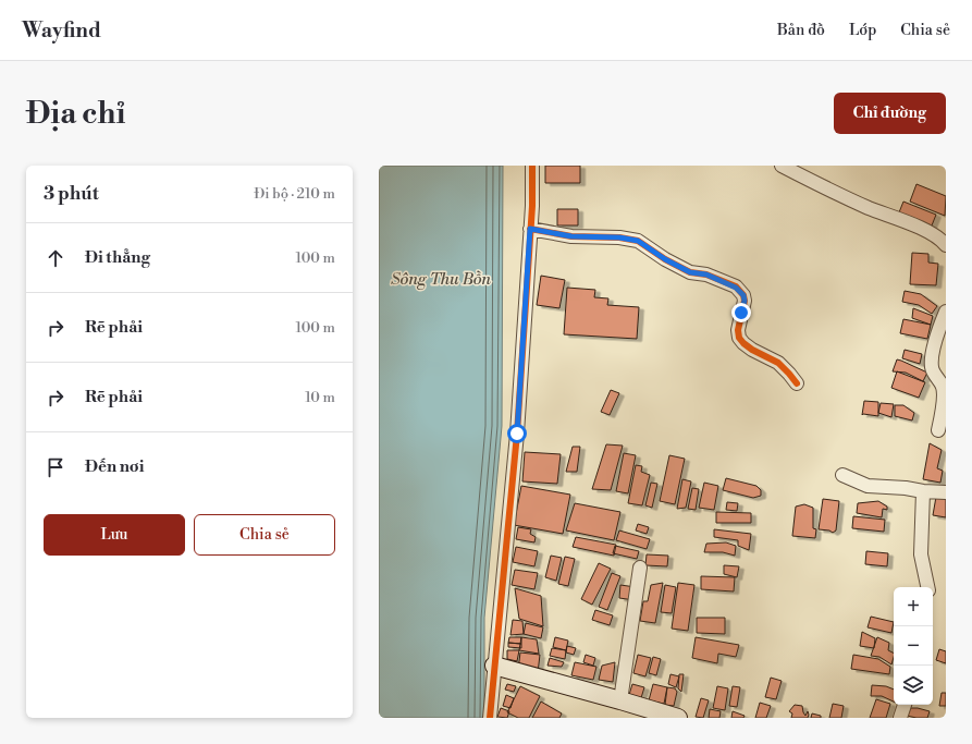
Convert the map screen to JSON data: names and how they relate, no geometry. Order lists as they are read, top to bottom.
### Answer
{
  "water": ["Sông Thu Bồn"],
  "page": {
    "header": "Wayfind",
    "nav": ["Bản đồ", "Lớp", "Chia sẻ"],
    "buttons": [
      "Chỉ đường",
      ["Lưu", "Chia sẻ"]
    ],
    "title": "Địa chỉ",
    "heading": ["3 phút", "Đi bộ · 210 m"],
    "list": [
      ["Đi thẳng", "100 m"],
      ["Rẽ phải", "100 m"],
      ["Rẽ phải", "10 m"],
      "Đến nơi"
    ],
    "map_buttons": ["+", "−"]
  }
}
